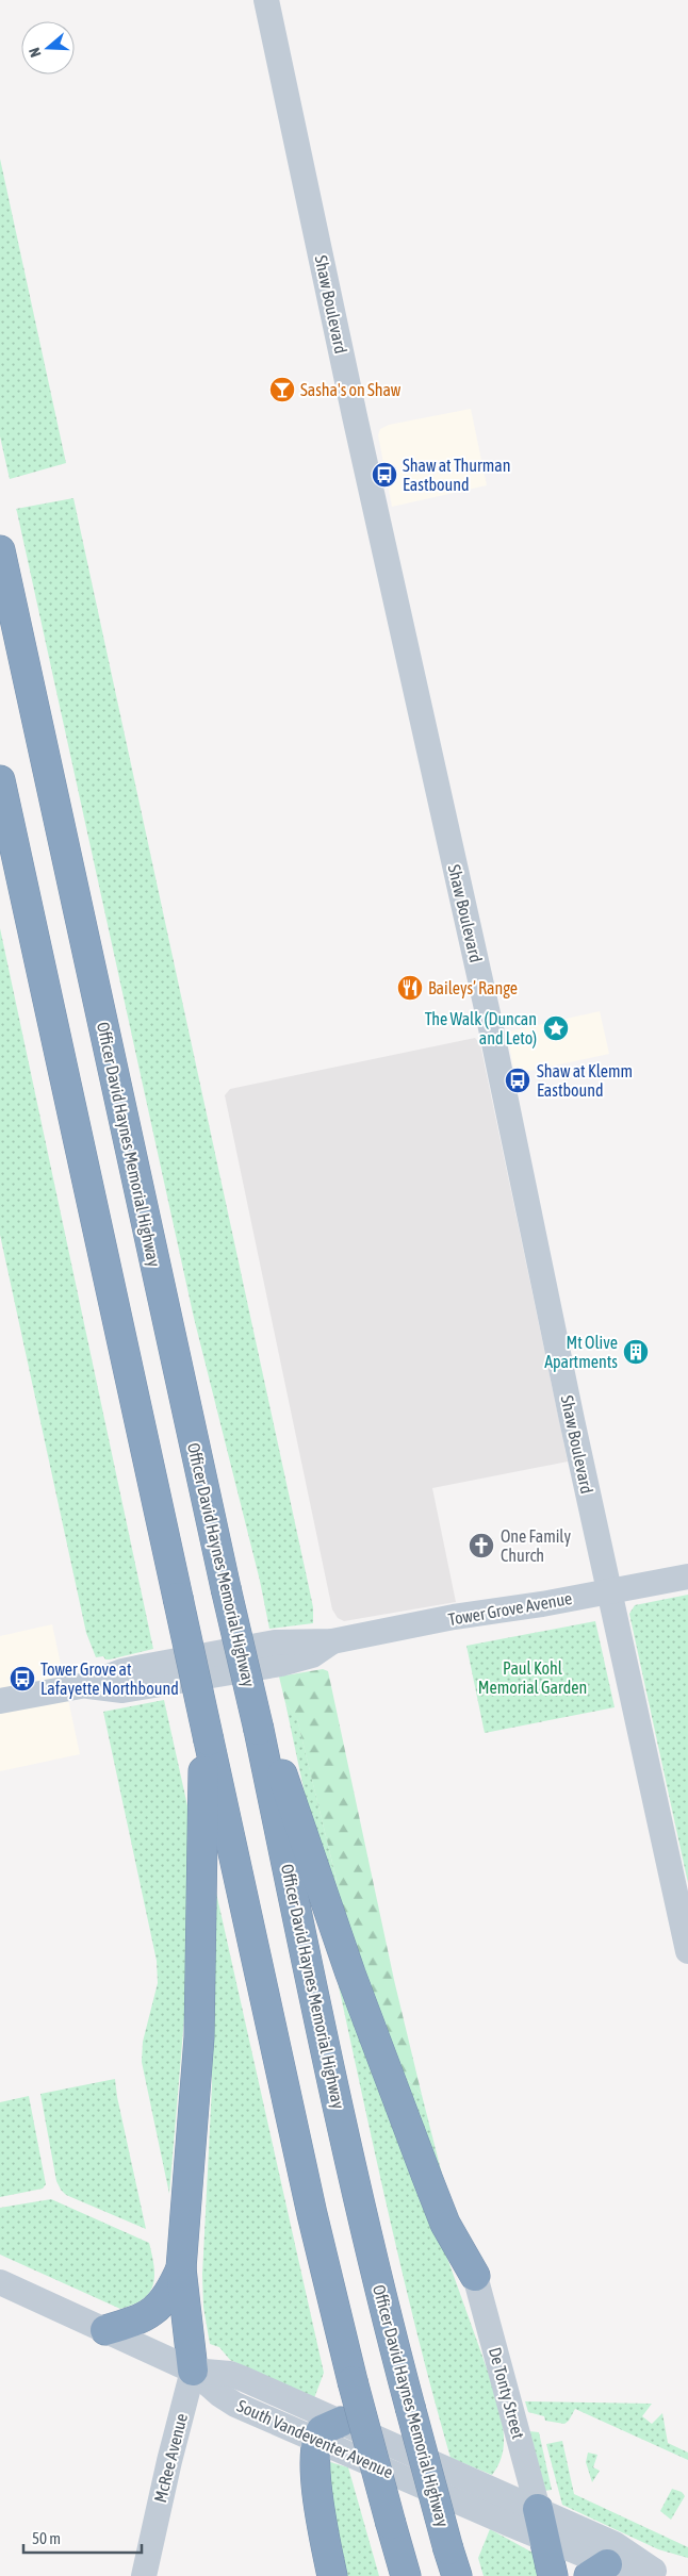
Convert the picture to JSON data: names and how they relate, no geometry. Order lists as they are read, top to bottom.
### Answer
{
  "streets": {
    "highway": ["Officer David Haynes Memorial Highway"],
    "street": [
      "Shaw Boulevard",
      "Tower Grove Avenue",
      "De Tonty Street",
      "South Vandeventer Avenue",
      "McRee Avenue"
    ]
  },
  "crossings": [
    ["Shaw Boulevard", "Tower Grove Avenue"],
    ["De Tonty Street", "South Vandeventer Avenue"],
    ["South Vandeventer Avenue", "McRee Avenue"]
  ],
  "parks": ["Paul Kohl Memorial Garden"],
  "places": {
    "bar": ["Sasha's on Shaw"],
    "bus stop": ["Shaw at Thurman Eastbound", "Shaw at Klemm Eastbound", "Tower Grove at Lafayette Northbound"],
    "restaurant": ["Baileys’ Range"],
    "place": ["The Walk (Duncan and Leto)"],
    "building": ["Mt Olive Apartments"],
    "church": ["One Family Church"]
  },
  "scale_bar": "50 m",
  "north": "left"
}
